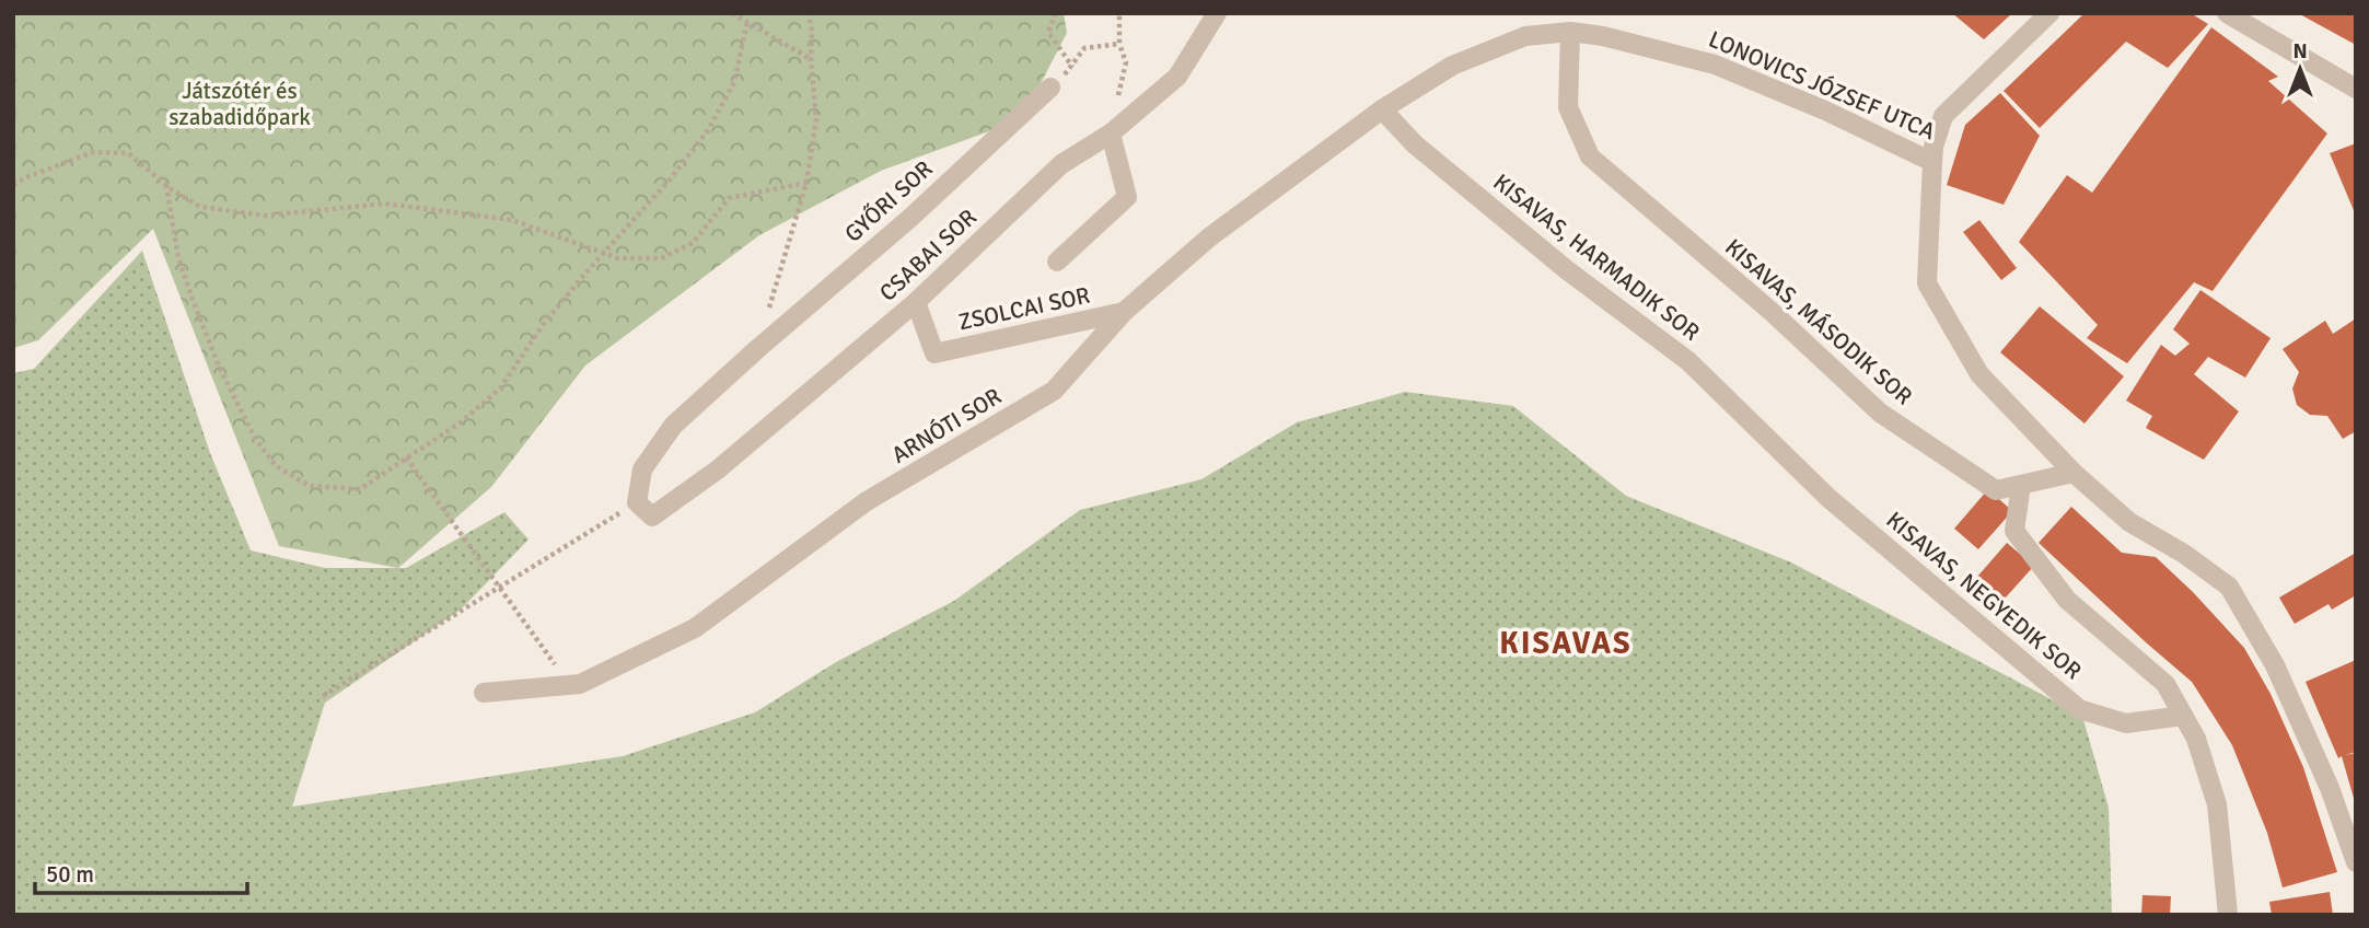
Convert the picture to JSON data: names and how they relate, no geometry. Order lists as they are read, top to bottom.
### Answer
{
  "streets": {
    "street": [
      "LONOVICS JÓZSEF UTCA",
      "GYŐRI SOR",
      "CSABAI SOR",
      "KISAVAS, HARMADIK SOR",
      "ZSOLCAI SOR",
      "KISAVAS, MÁSODIK SOR",
      "ARNÓTI SOR",
      "KISAVAS, NEGYEDIK SOR"
    ]
  },
  "crossings": [
    ["LONOVICS JÓZSEF UTCA", "KISAVAS, HARMADIK SOR"],
    ["LONOVICS JÓZSEF UTCA", "KISAVAS, MÁSODIK SOR"],
    ["LONOVICS JÓZSEF UTCA", "ARNÓTI SOR"],
    ["GYŐRI SOR", "CSABAI SOR"],
    ["CSABAI SOR", "ZSOLCAI SOR"],
    ["KISAVAS, HARMADIK SOR", "ARNÓTI SOR"],
    ["KISAVAS, HARMADIK SOR", "KISAVAS, NEGYEDIK SOR"],
    ["ZSOLCAI SOR", "ARNÓTI SOR"]
  ],
  "districts": ["KISAVAS"],
  "parks": ["Játszótér és szabadidőpark"],
  "scale_bar": "50 m",
  "north": "top"
}
